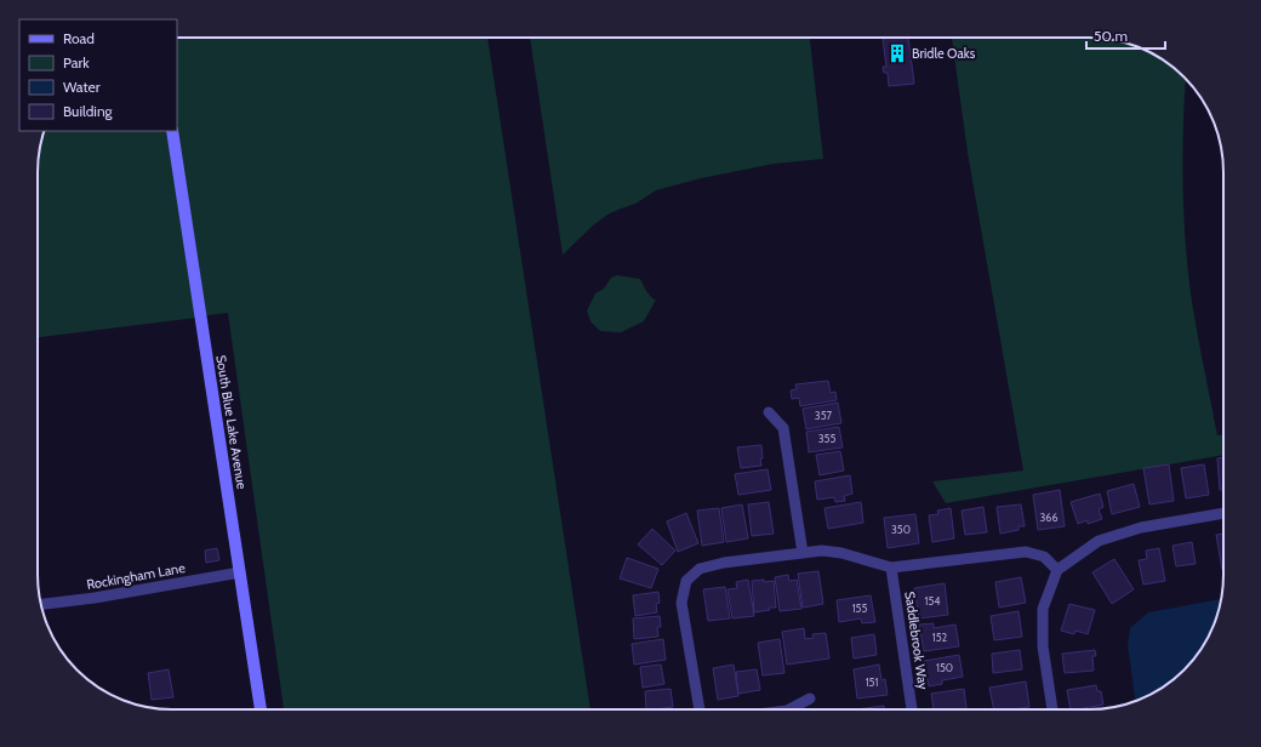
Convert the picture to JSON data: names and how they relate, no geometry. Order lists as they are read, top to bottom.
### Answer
{
  "streets": {
    "main road": ["South Blue Lake Avenue"],
    "street": ["Rockingham Lane", "Saddlebrook Way"]
  },
  "crossings": [
    ["South Blue Lake Avenue", "Rockingham Lane"]
  ],
  "places": {
    "building": ["Bridle Oaks"]
  },
  "house_numbers": [
    "357",
    "355",
    "366",
    "350",
    "154",
    "155",
    "152",
    "150",
    "151"
  ],
  "legend": [
    "Road",
    "Park",
    "Water",
    "Building"
  ],
  "scale_bar": "50 m"
}
